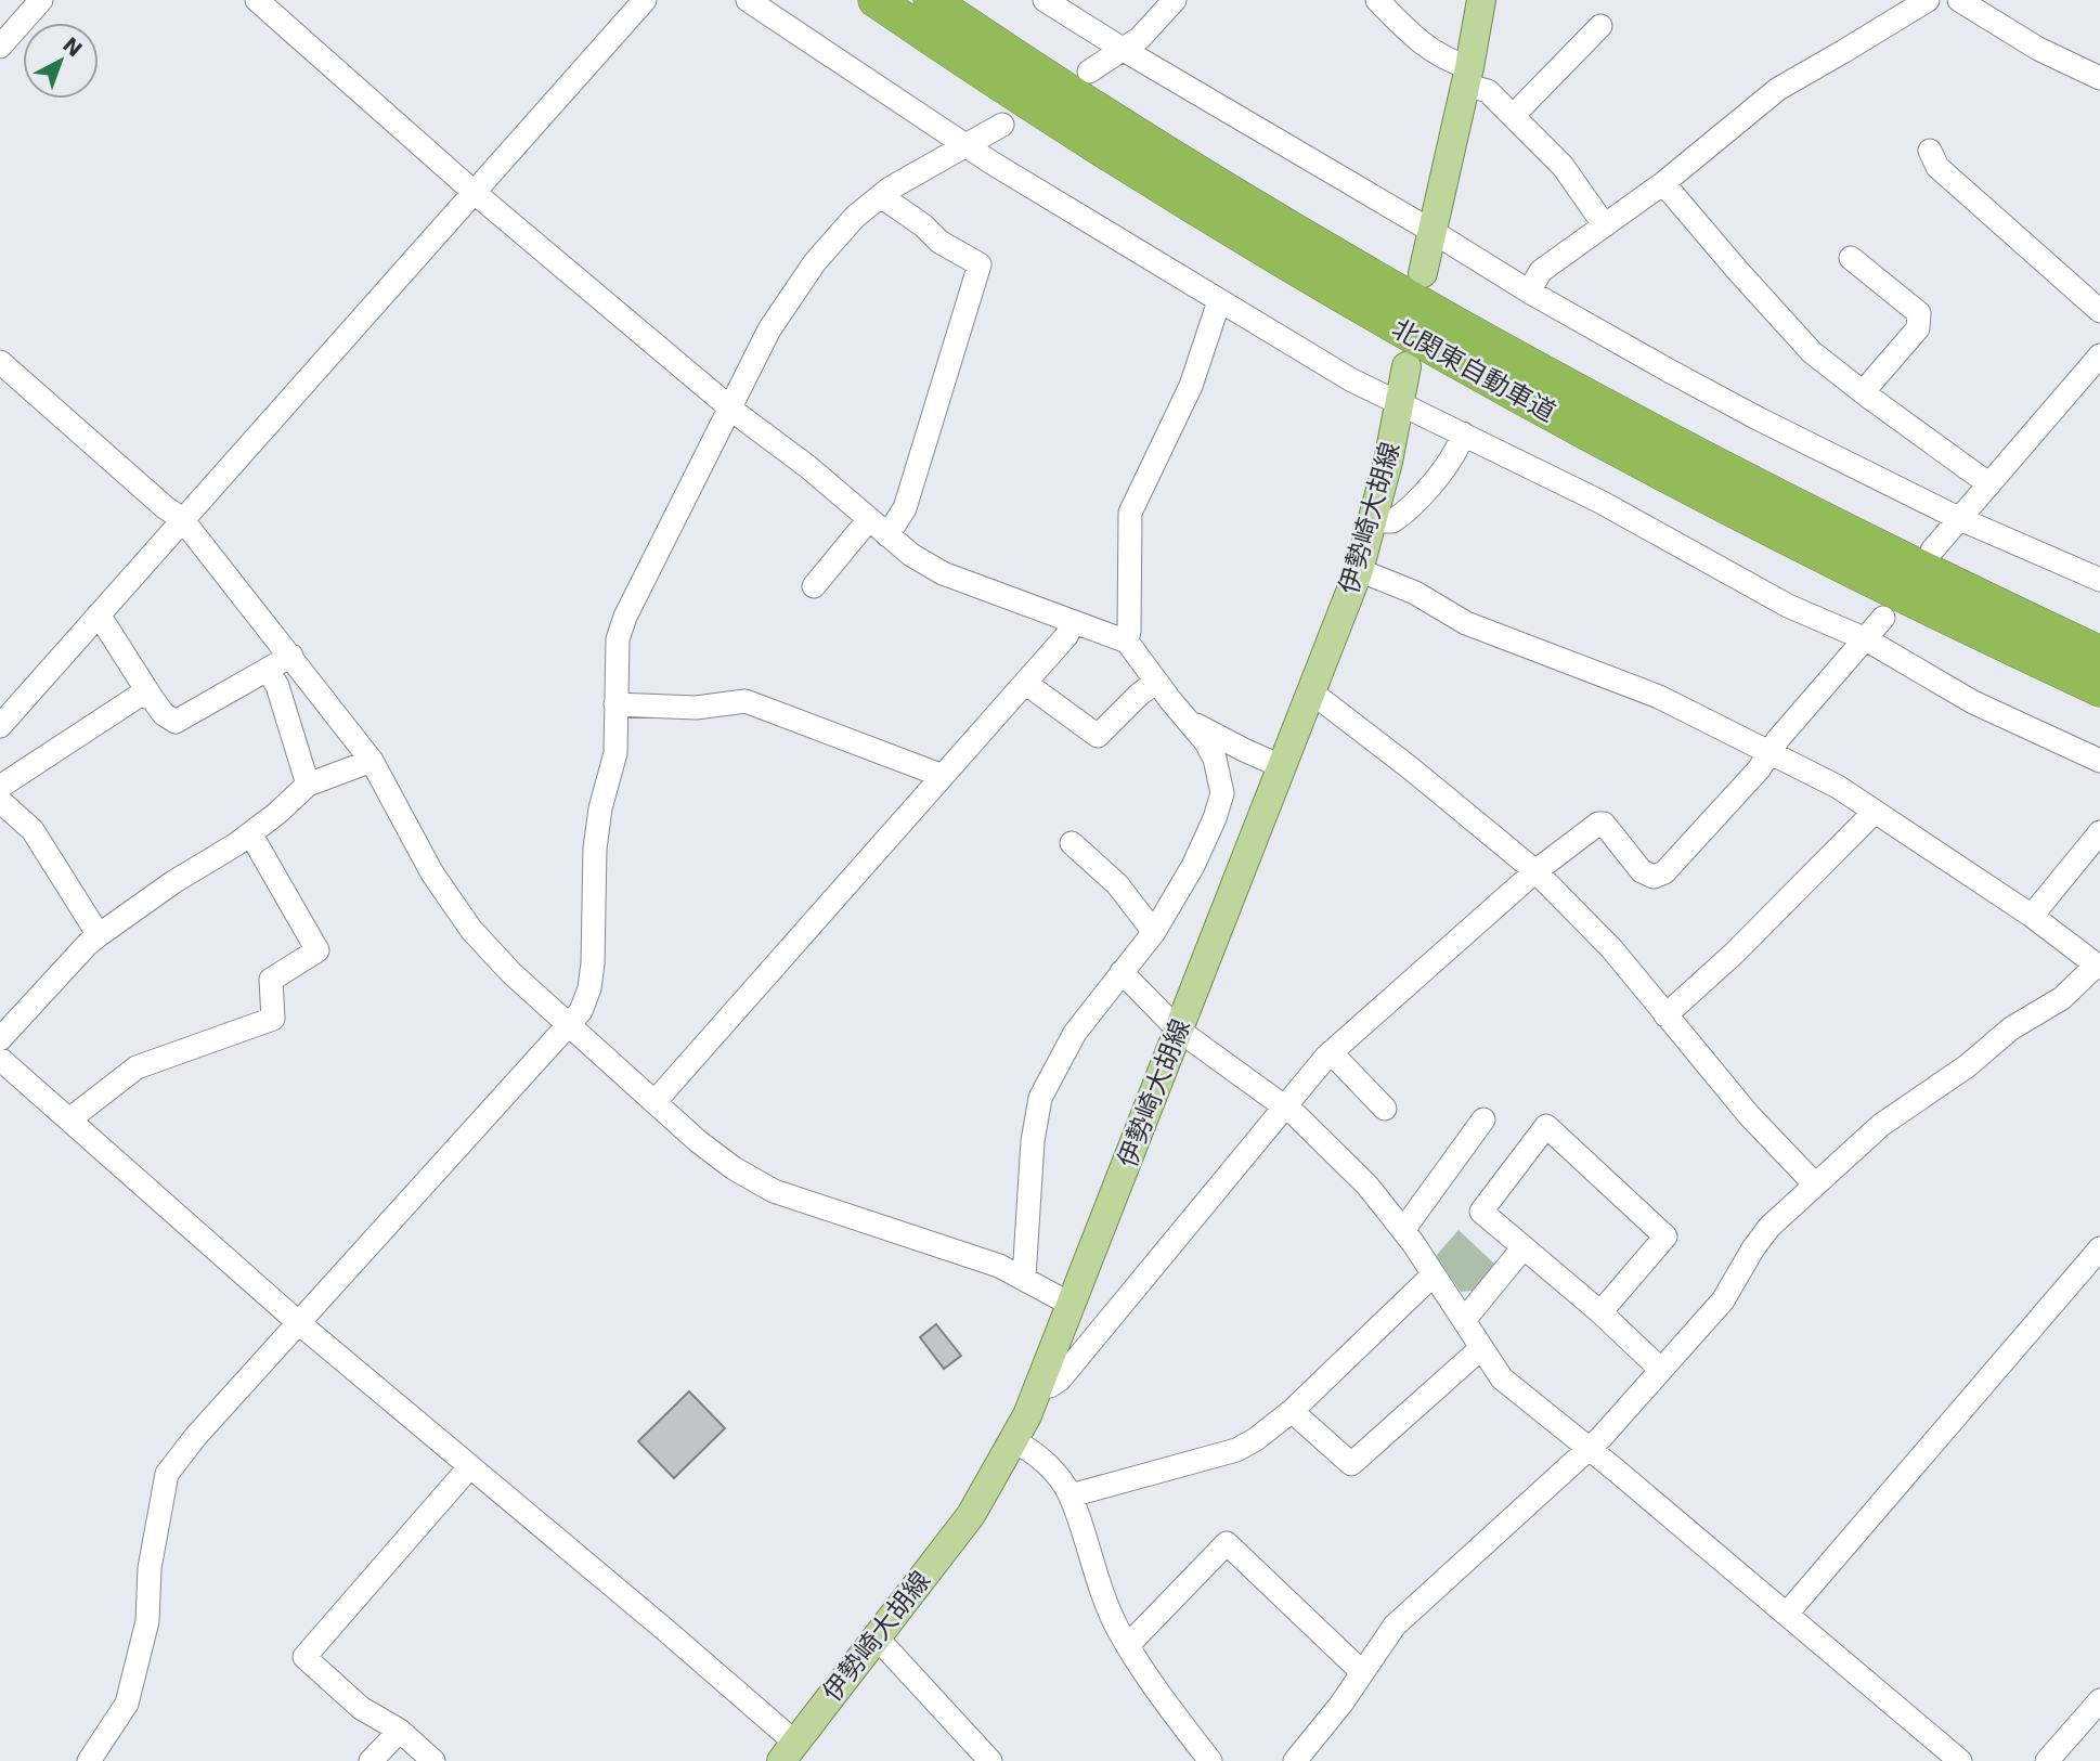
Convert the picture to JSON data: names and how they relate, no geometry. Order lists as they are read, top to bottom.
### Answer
{
  "streets": {
    "highway": ["北関東自動車道"],
    "main road": ["伊勢崎大胡線"]
  },
  "north": "top right"
}
